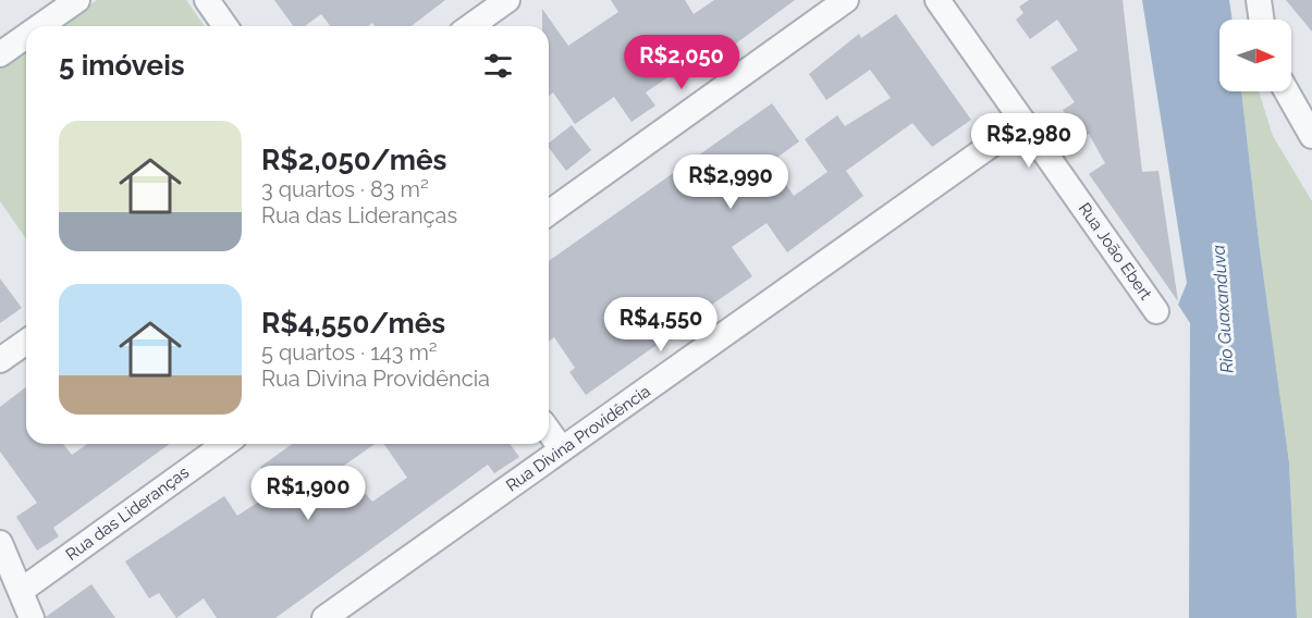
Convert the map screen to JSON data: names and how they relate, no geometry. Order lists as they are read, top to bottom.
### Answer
{
  "streets": {
    "street": ["Rua João Ebert", "Rua Divina Providência", "Rua das Lideranças"]
  },
  "crossings": [
    ["Rua João Ebert", "Rua Divina Providência"]
  ],
  "water": ["Rio Guaxanduva"],
  "north": "right",
  "page": {
    "heading": "5 imóveis",
    "price": [
      "R$2,050",
      "R$2,980",
      "R$2,990",
      "R$4,550",
      "R$1,900"
    ],
    "list": [
      {
        "name": "R$2,050/mês",
        "note": "3 quartos · 83 m² · Rua das Lideranças"
      },
      {
        "name": "R$4,550/mês",
        "note": "5 quartos · 143 m² · Rua Divina Providência"
      }
    ]
  }
}
